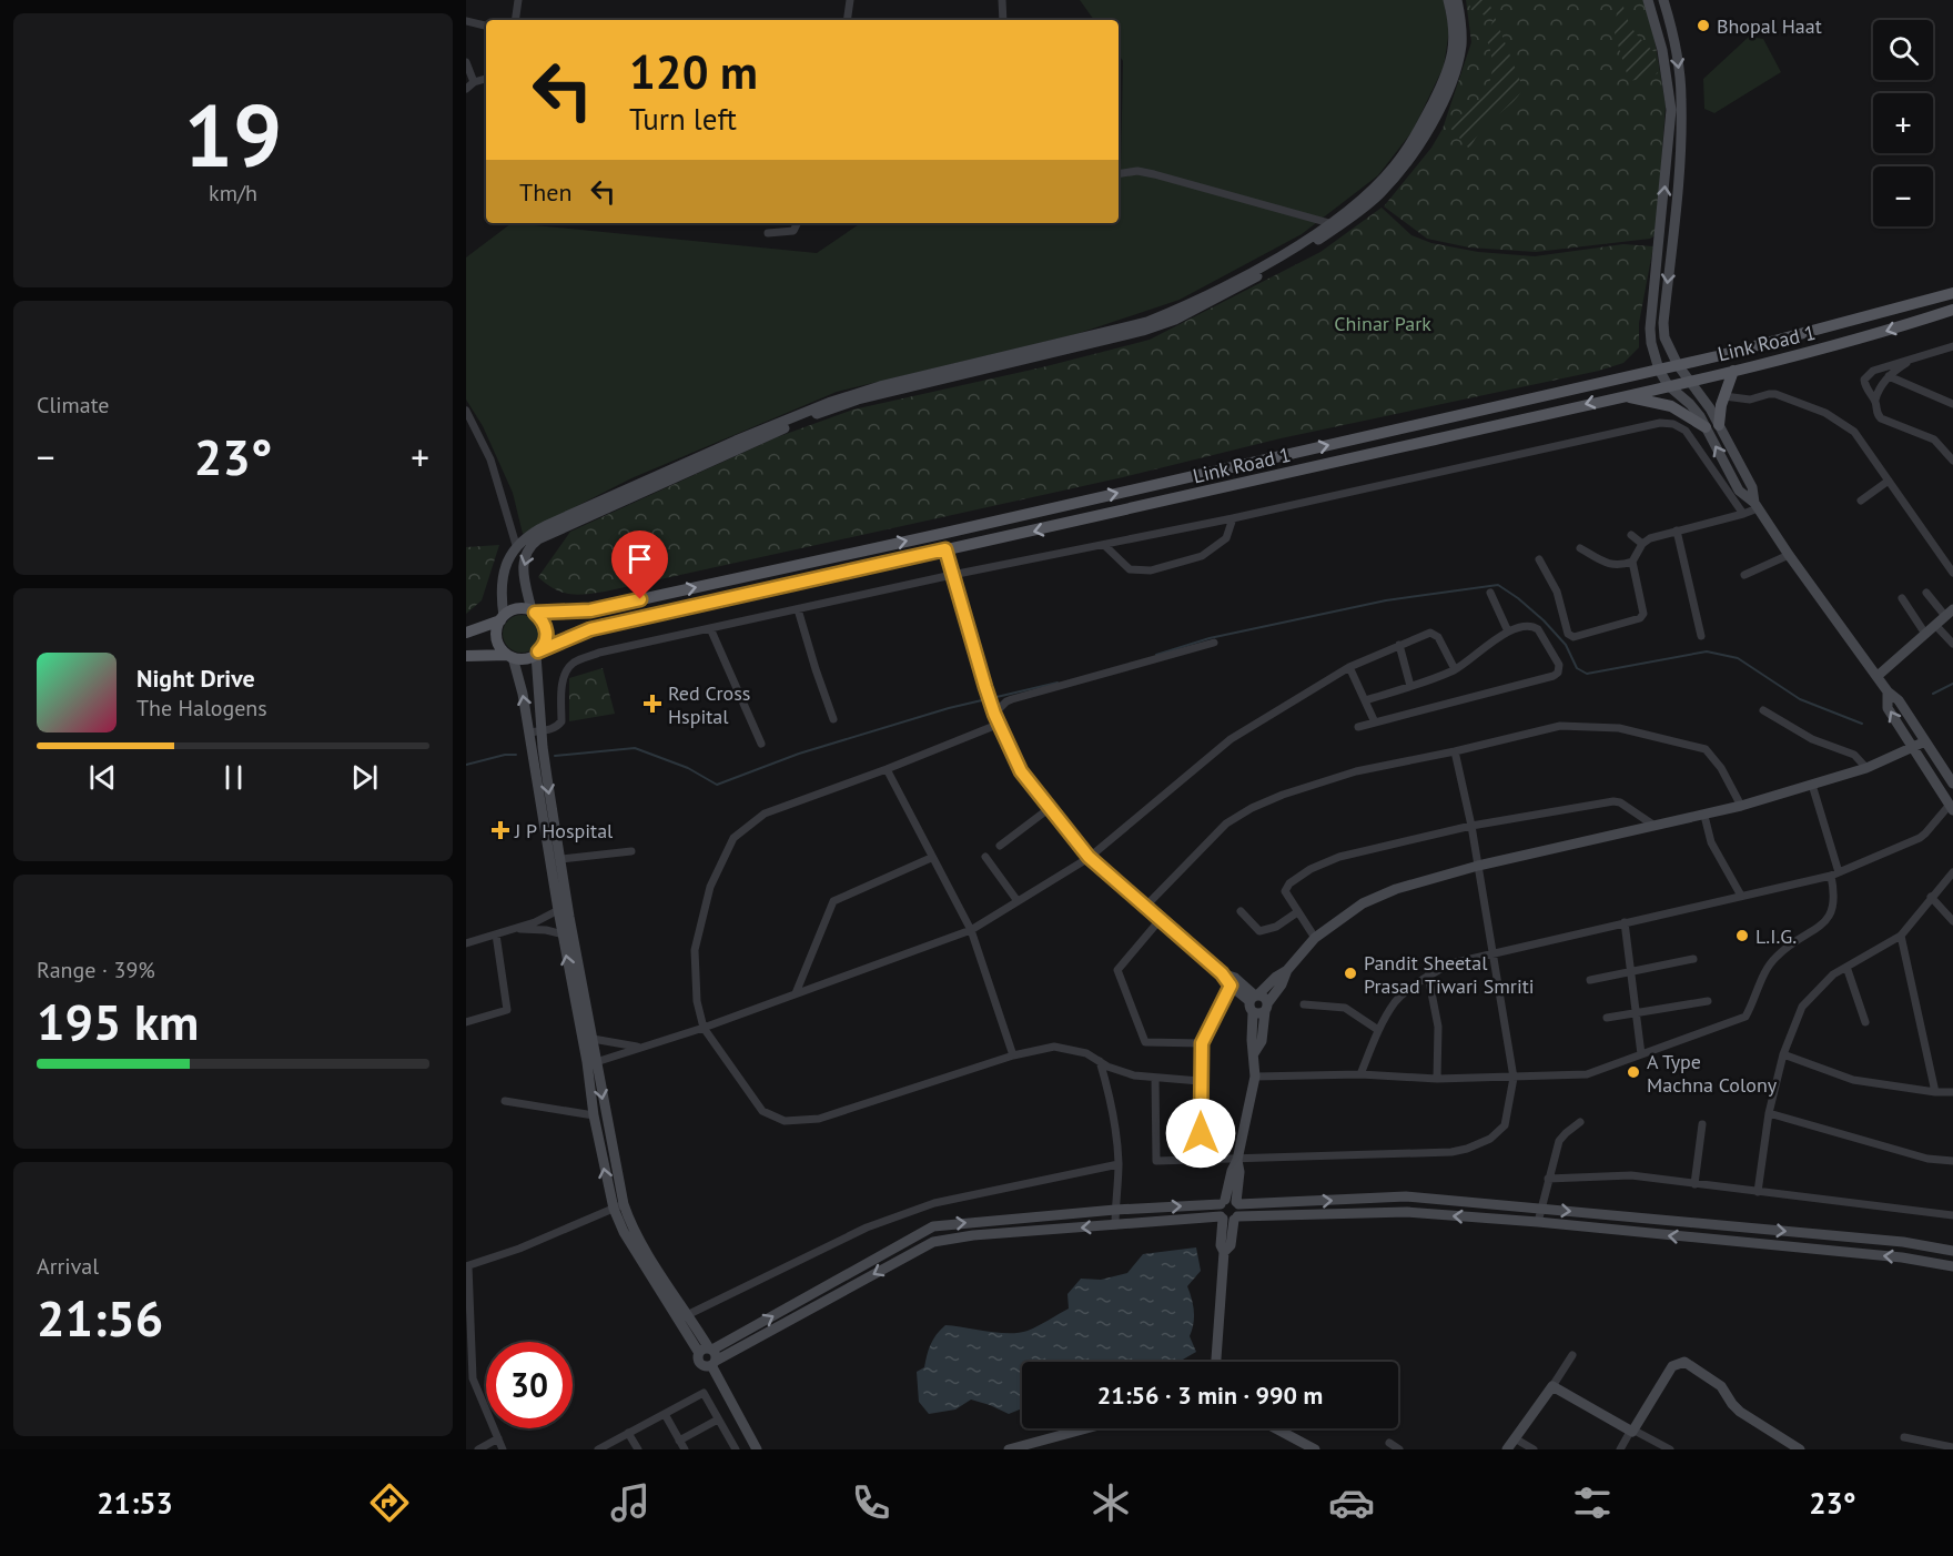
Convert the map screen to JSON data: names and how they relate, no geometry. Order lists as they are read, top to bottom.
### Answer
{
  "streets": {
    "main road": ["Link Road 1"]
  },
  "parks": ["Chinar Park"],
  "places": {
    "other": [
      "Bhopal Haat",
      "L.I.G.",
      "Pandit Sheetal Prasad Tiwari Smriti",
      "A Type Machna Colony"
    ],
    "health": ["Red Cross Hspital", "J P Hospital"]
  },
  "page": {
    "tile": [
      ["19", "km/h"],
      "Climate",
      ["Range · 39%", "195 km"],
      ["Arrival", "21:56"]
    ],
    "map_buttons": ["+", "−"],
    "turn": ["120 m", "Turn left"],
    "then": "Then",
    "heat": ["−", "23°", "+"],
    "song": ["Night Drive", "The Halogens"],
    "limit": "30",
    "trip": "21:56 · 3 min · 990 m",
    "tabs": ["21:53", "23°"]
  }
}
